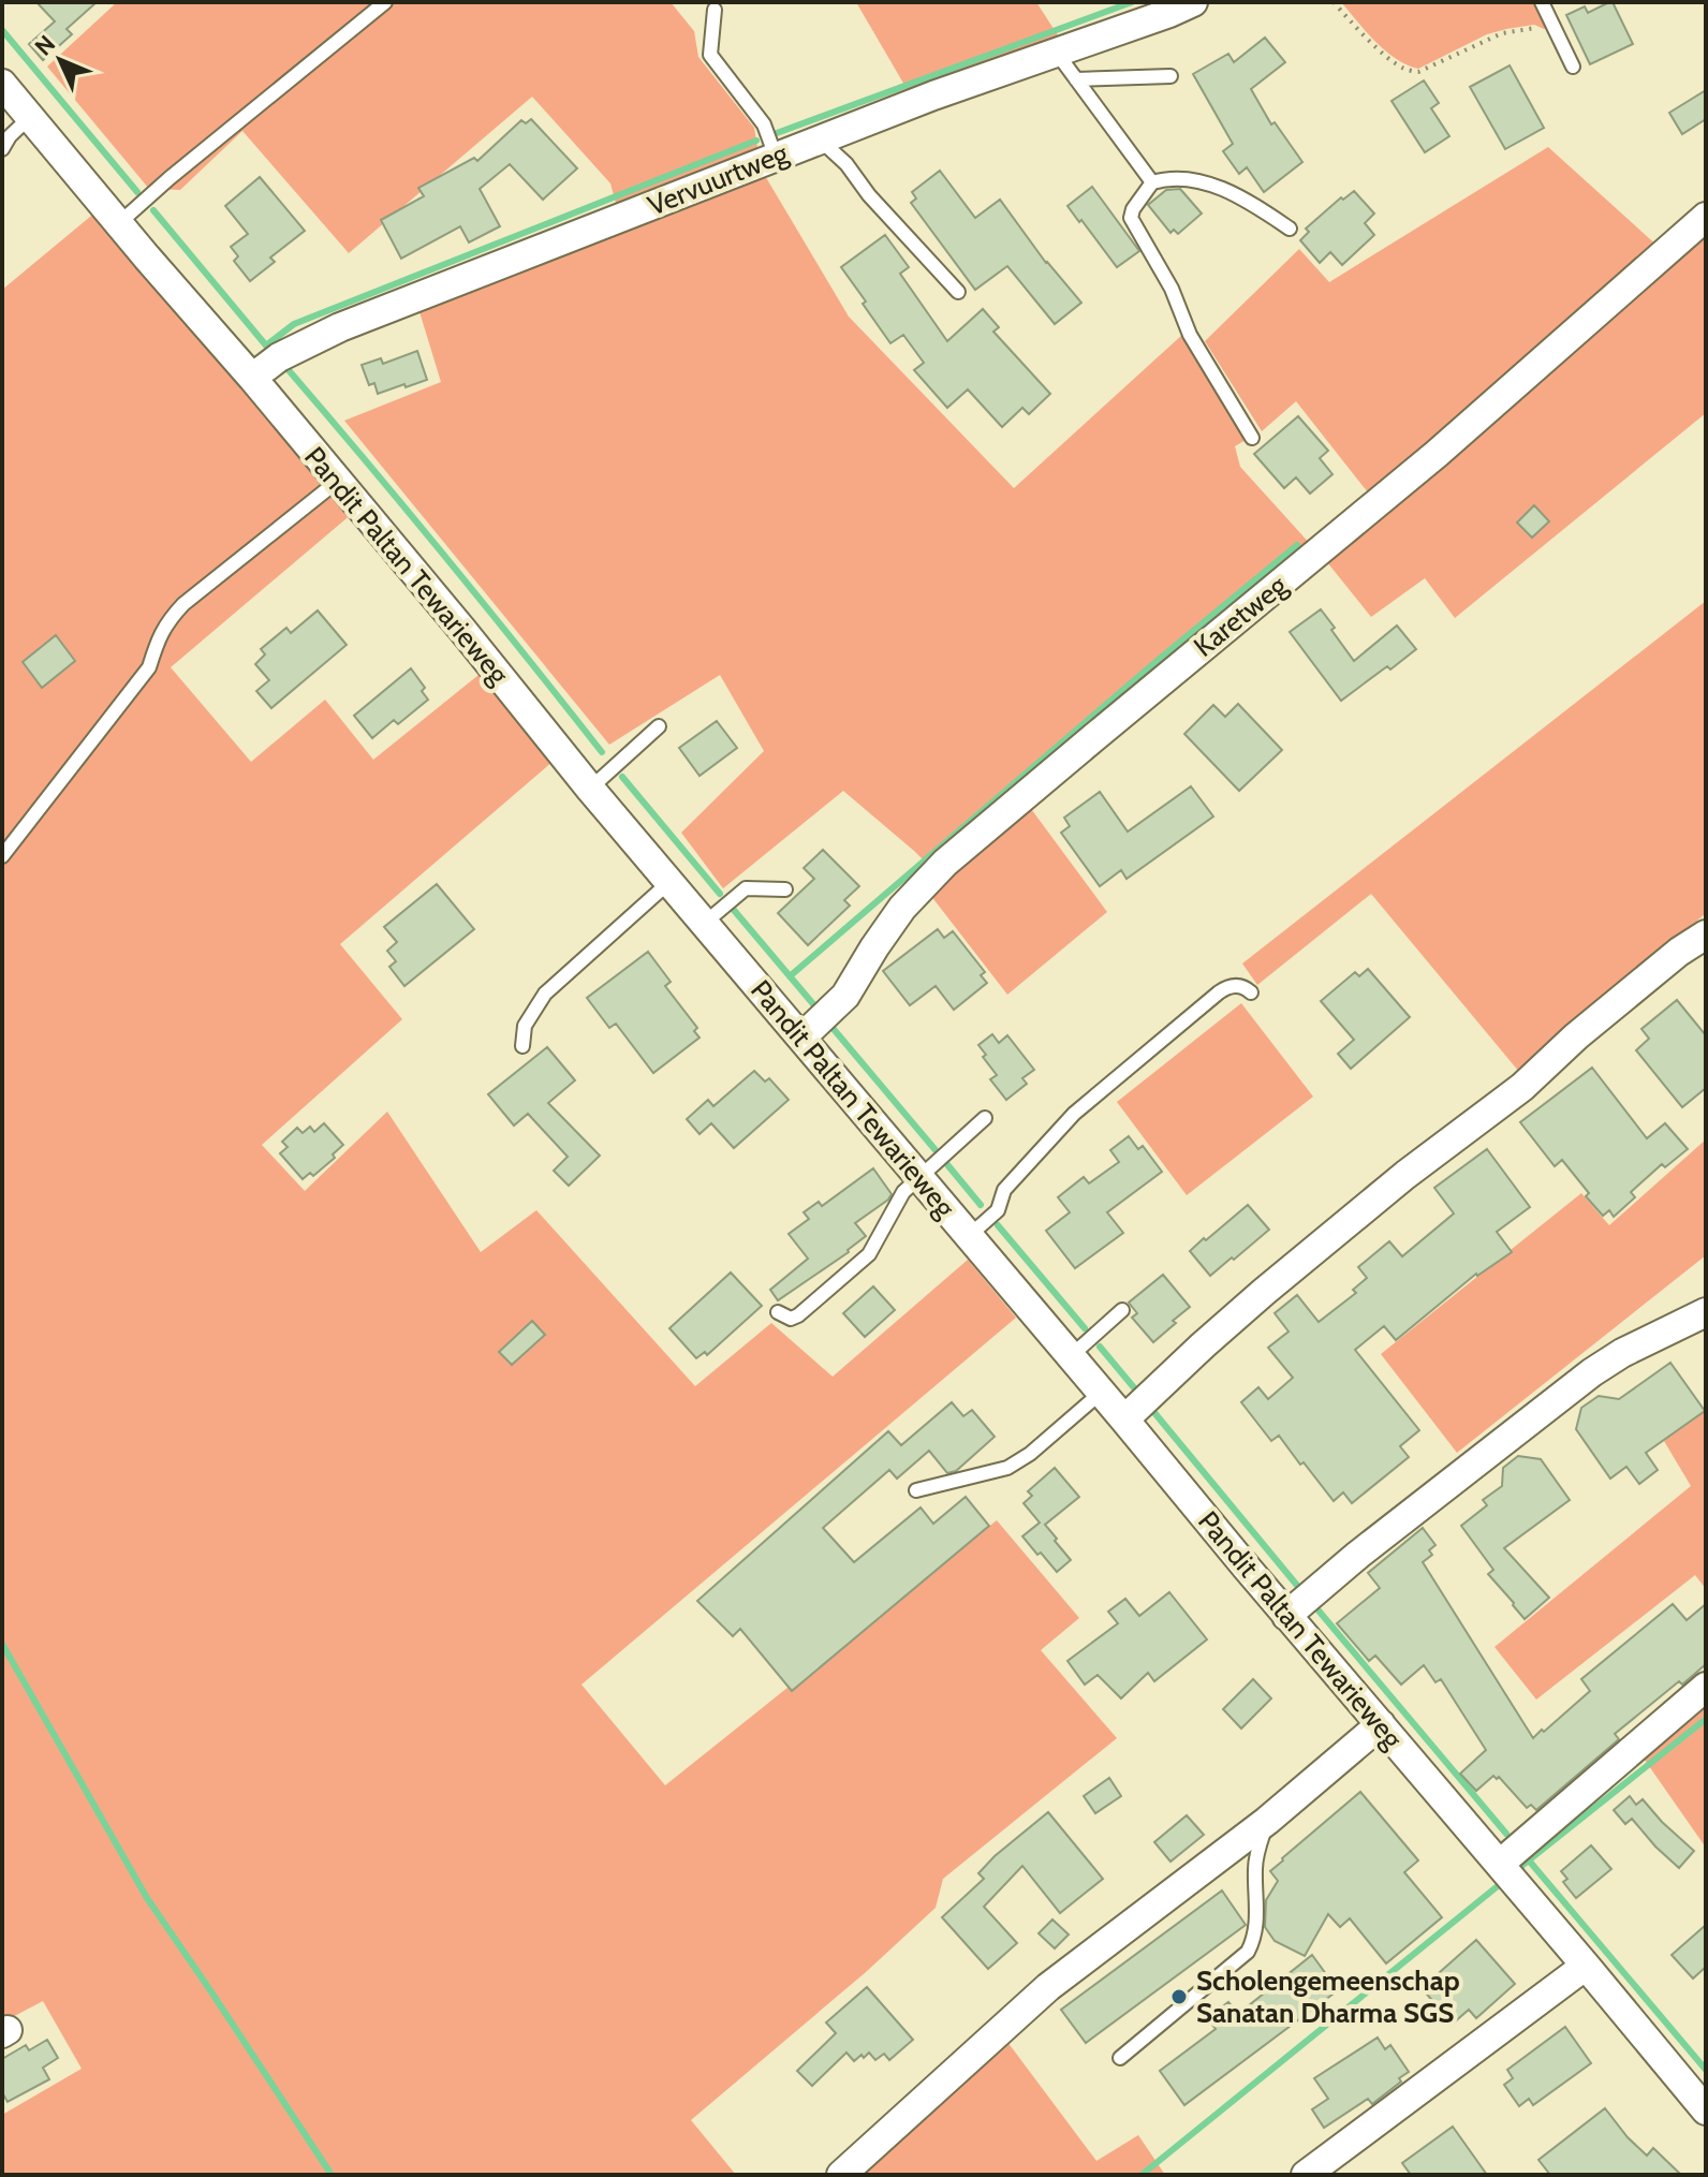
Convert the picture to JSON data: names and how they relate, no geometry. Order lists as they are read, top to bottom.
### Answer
{
  "streets": {
    "street": ["Vervuurtweg", "Pandit Paltan Tewarieweg", "Karetweg"]
  },
  "crossings": [
    ["Vervuurtweg", "Pandit Paltan Tewarieweg"],
    ["Pandit Paltan Tewarieweg", "Karetweg"]
  ],
  "places": ["Scholengemeenschap Sanatan Dharma SGS"],
  "north": "top left"
}
